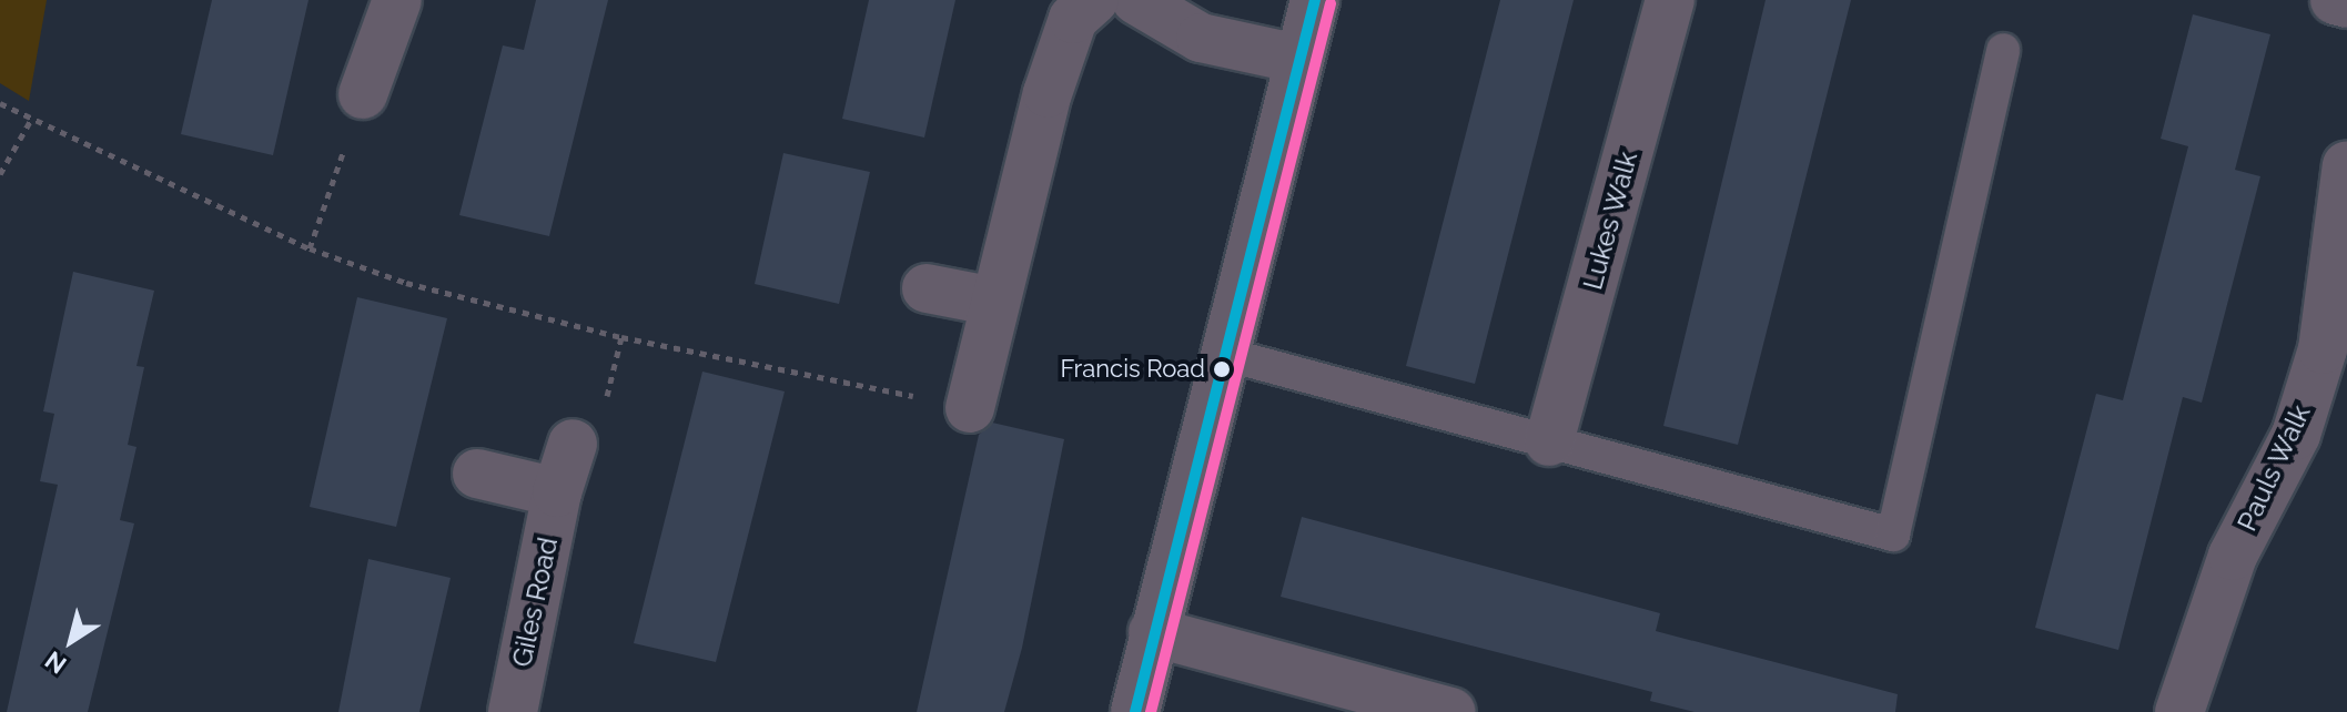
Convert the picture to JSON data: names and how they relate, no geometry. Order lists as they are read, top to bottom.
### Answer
{
  "streets": {
    "street": ["Lukes Walk", "Pauls Walk", "Giles Road"]
  },
  "places": ["Francis Road"],
  "north": "bottom left"
}
